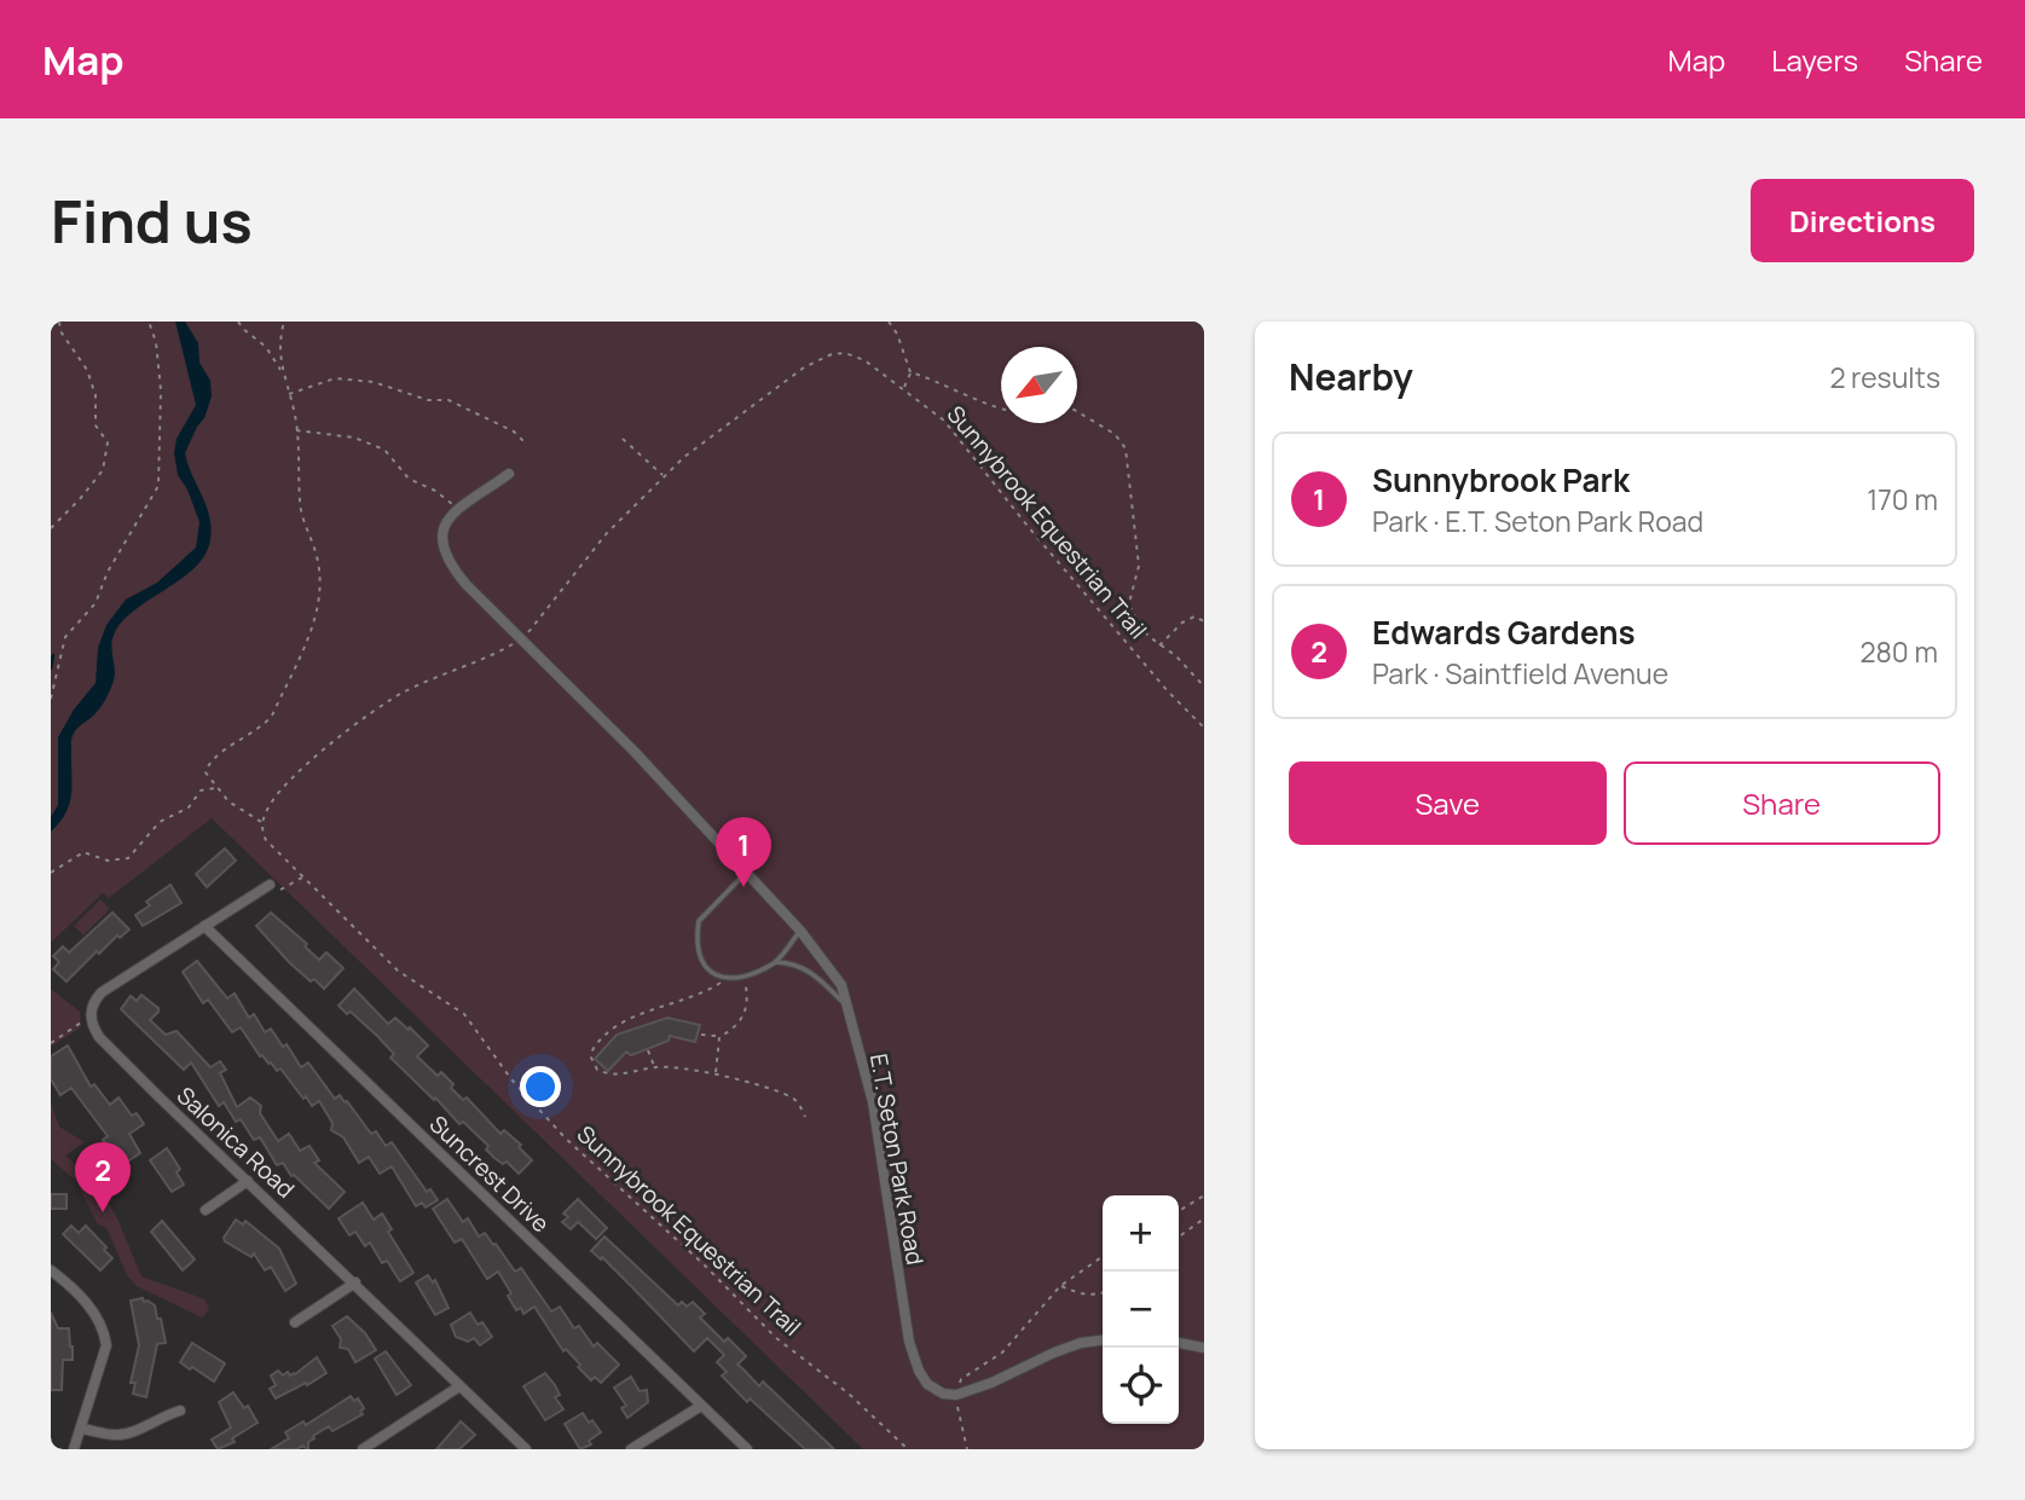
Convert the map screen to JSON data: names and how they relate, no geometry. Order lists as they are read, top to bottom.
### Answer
{
  "streets": {
    "street": ["Salonica Road", "E.T. Seton Park Road", "Suncrest Drive"],
    "path": ["Sunnybrook Equestrian Trail"]
  },
  "crossings": [
    ["Sunnybrook Equestrian Trail", "E.T. Seton Park Road"],
    ["Salonica Road", "Suncrest Drive"]
  ],
  "north": "bottom left",
  "page": {
    "header": "Map",
    "nav": ["Map", "Layers", "Share"],
    "buttons": [
      "Directions",
      ["Save", "Share"]
    ],
    "title": "Find us",
    "heading": ["Nearby", "2 results"],
    "list": [
      {
        "mark": "1",
        "name": "Sunnybrook Park",
        "note": "Park · E.T. Seton Park Road",
        "value": "170 m"
      },
      {
        "mark": "2",
        "name": "Edwards Gardens",
        "note": "Park · Saintfield Avenue",
        "value": "280 m"
      }
    ],
    "pins": ["1", "2"],
    "map_buttons": ["+", "−"]
  }
}
